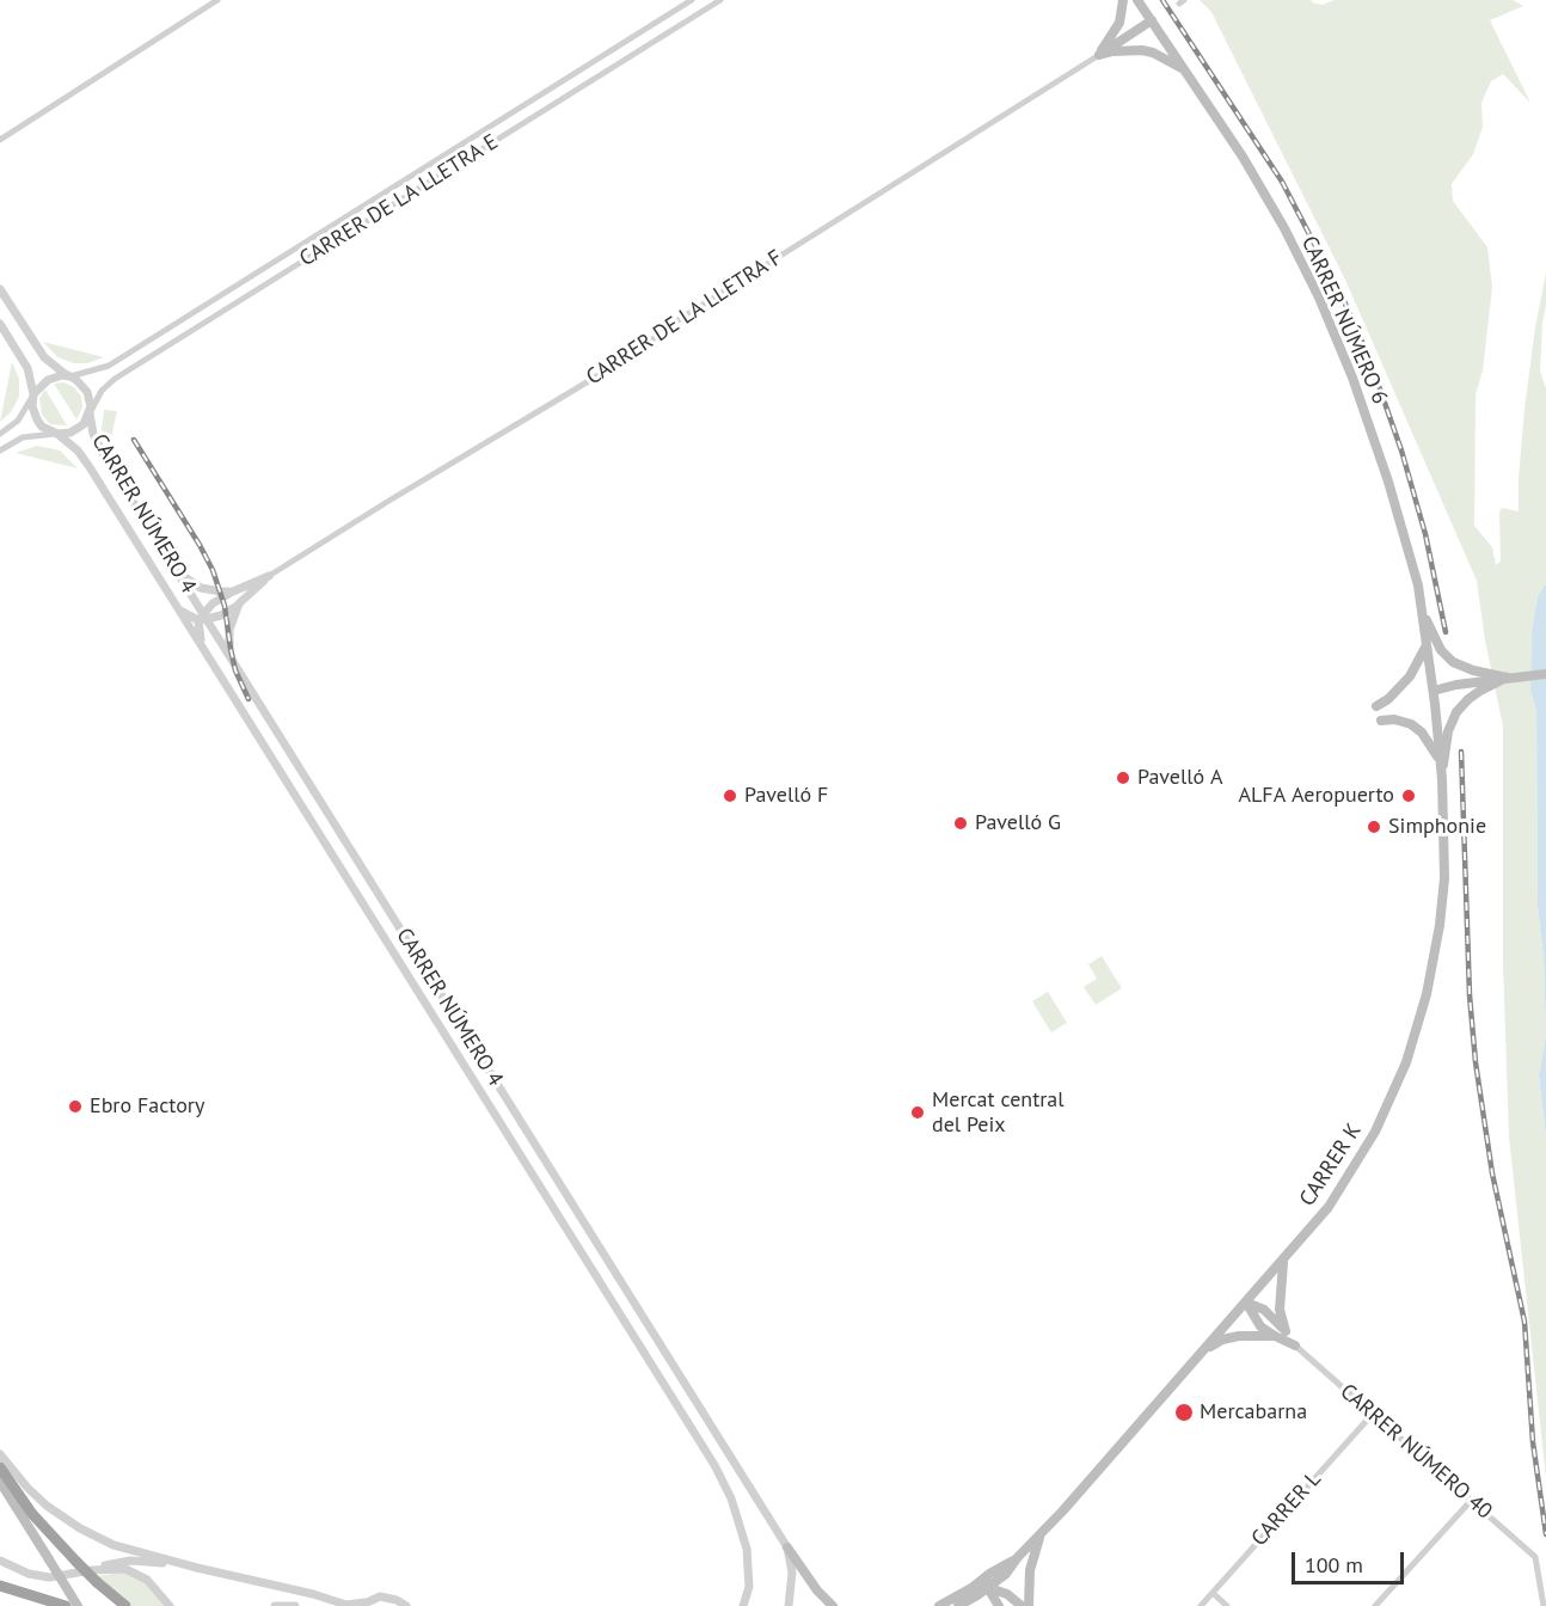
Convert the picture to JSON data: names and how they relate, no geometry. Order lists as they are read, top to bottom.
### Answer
{
  "streets": {
    "main road": ["CARRER NÚMERO 6", "CARRER K"],
    "street": [
      "CARRER DE LA LLETRA E",
      "CARRER DE LA LLETRA F",
      "CARRER NÚMERO 4",
      "CARRER NÚMERO 40",
      "CARRER L"
    ]
  },
  "crossings": [
    ["CARRER DE LA LLETRA E", "CARRER NÚMERO 4"],
    ["CARRER NÚMERO 6", "CARRER K"],
    ["CARRER NÚMERO 40", "CARRER L"]
  ],
  "places": [
    "Pavelló A",
    "Pavelló F",
    "ALFA Aeropuerto",
    "Pavelló G",
    "Simphonie",
    "Ebro Factory",
    "Mercat central del Peix",
    "Mercabarna"
  ],
  "scale_bar": "100 m"
}
